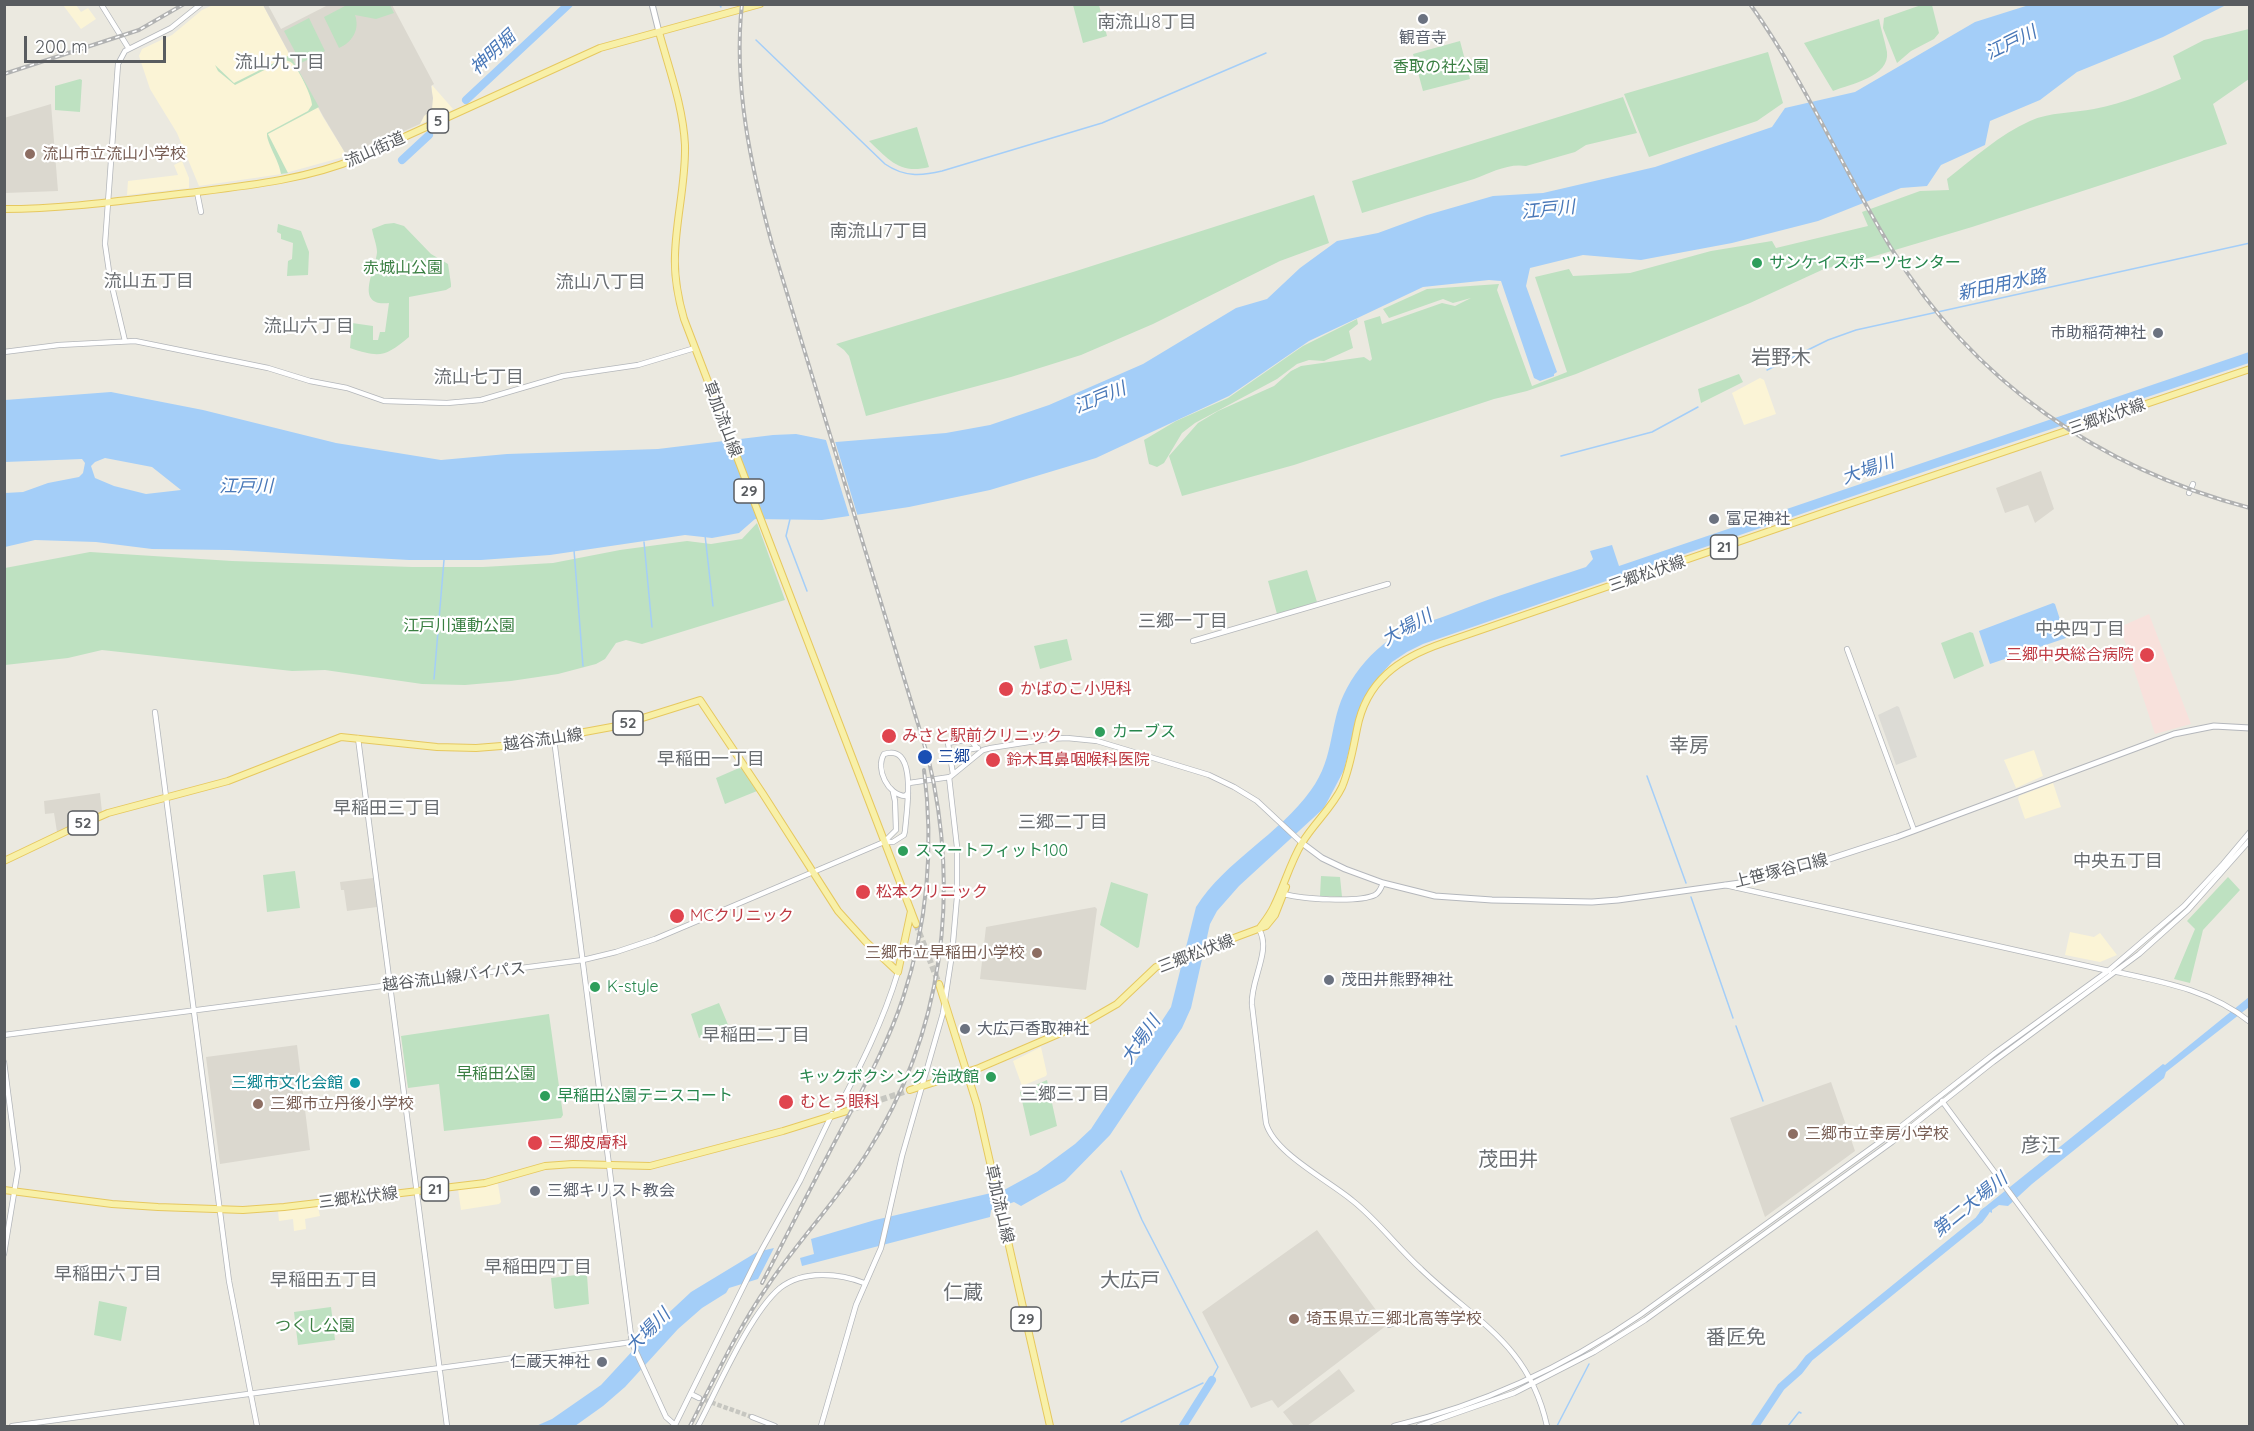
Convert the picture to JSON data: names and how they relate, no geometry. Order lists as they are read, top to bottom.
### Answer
{
  "streets": {
    "main road": [
      "5",
      "流山街道",
      "三郷松伏線",
      "草加流山線",
      "29",
      "21",
      "52",
      "越谷流山線",
      "上笹塚谷口線"
    ],
    "street": ["越谷流山線バイパス"]
  },
  "crossings": [
    ["流山街道", "草加流山線"],
    ["三郷松伏線", "草加流山線"],
    ["三郷松伏線", "上笹塚谷口線"],
    ["草加流山線", "越谷流山線バイパス"],
    ["越谷流山線", "越谷流山線バイパス"]
  ],
  "districts": [
    "南流山8丁目",
    "流山九丁目",
    "南流山7丁目",
    "流山五丁目",
    "流山八丁目",
    "流山六丁目",
    "岩野木",
    "流山七丁目",
    "三郷一丁目",
    "中央四丁目",
    "幸房",
    "早稲田一丁目",
    "早稲田三丁目",
    "三郷二丁目",
    "中央五丁目",
    "早稲田二丁目",
    "三郷三丁目",
    "彦江",
    "茂田井",
    "早稲田四丁目",
    "早稲田六丁目",
    "早稲田五丁目",
    "大広戸",
    "仁蔵",
    "番匠免"
  ],
  "water": [
    "江戸川",
    "神明堀",
    "新田用水路",
    "大場川",
    "第二大場川"
  ],
  "parks": [
    "香取の社公園",
    "赤城山公園",
    "江戸川運動公園",
    "早稲田公園",
    "つくし公園"
  ],
  "places": [
    "観音寺",
    "流山市立流山小学校",
    "サンケイスポーツセンター",
    "市助稲荷神社",
    "富足神社",
    "三郷中央総合病院",
    "かばのこ小児科",
    "カーブス",
    "みさと駅前クリニック",
    "三郷",
    "鈴木耳鼻咽喉科医院",
    "スマートフィット100",
    "松本クリニック",
    "MCクリニック",
    "三郷市立早稲田小学校",
    "茂田井熊野神社",
    "K-style",
    "大広戸香取神社",
    "キックボクシング 治政館",
    "三郷市文化会館",
    "早稲田公園テニスコート",
    "むとう眼科",
    "三郷市立丹後小学校",
    "三郷市立幸房小学校",
    "三郷皮膚科",
    "三郷キリスト教会",
    "埼玉県立三郷北高等学校",
    "仁蔵天神社"
  ],
  "scale_bar": "200 m"
}
